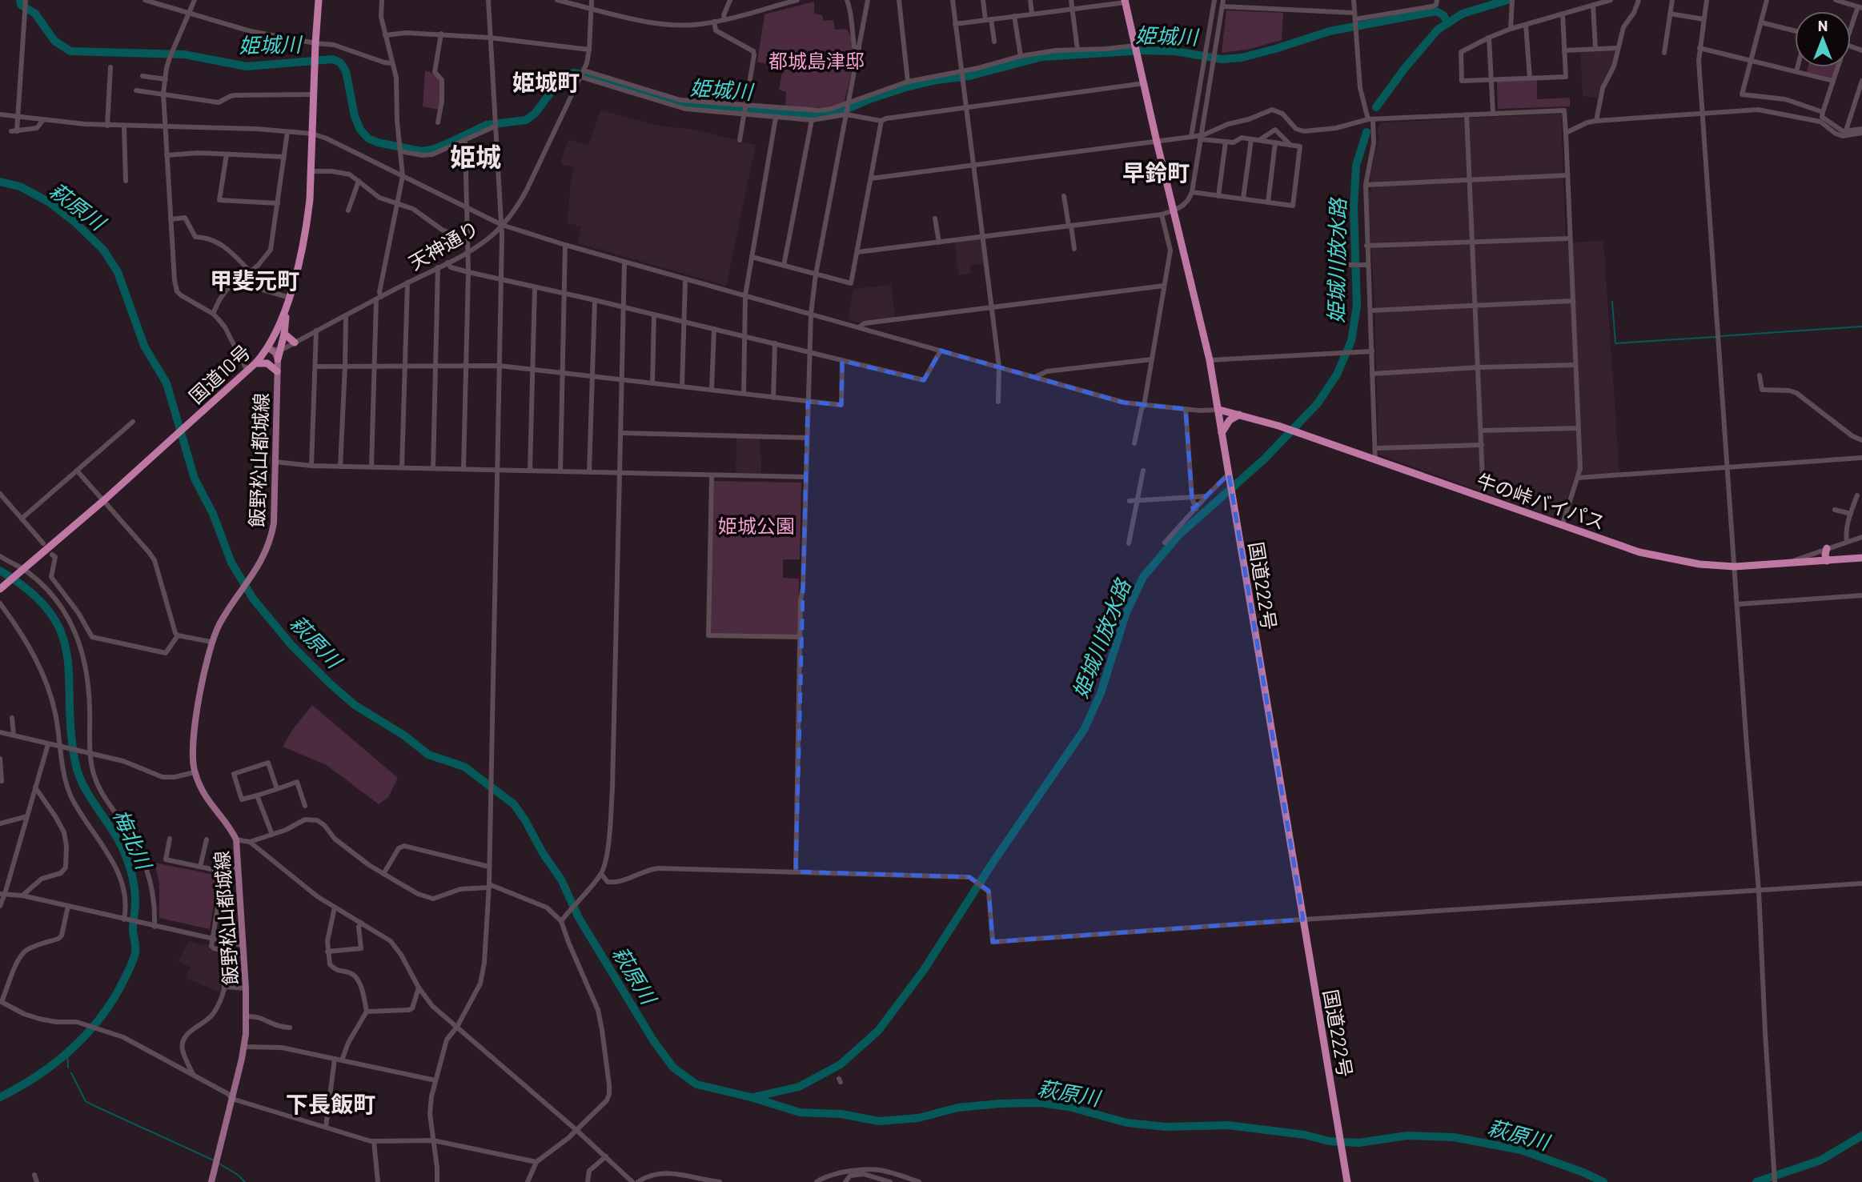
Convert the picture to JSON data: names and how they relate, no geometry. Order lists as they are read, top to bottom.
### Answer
{
  "streets": {
    "highway": ["国道10号", "牛の峠バイパス", "国道222号"],
    "main road": ["飯野松山都城線"],
    "street": ["天神通り"]
  },
  "crossings": [
    ["牛の峠バイパス", "国道222号"]
  ],
  "districts": [
    "姫城町",
    "姫城",
    "早鈴町",
    "甲斐元町",
    "下長飯町"
  ],
  "water": [
    "姫城川",
    "萩原川",
    "姫城川放水路",
    "梅北川"
  ],
  "parks": ["都城島津邸", "姫城公園"],
  "north": "top"
}
